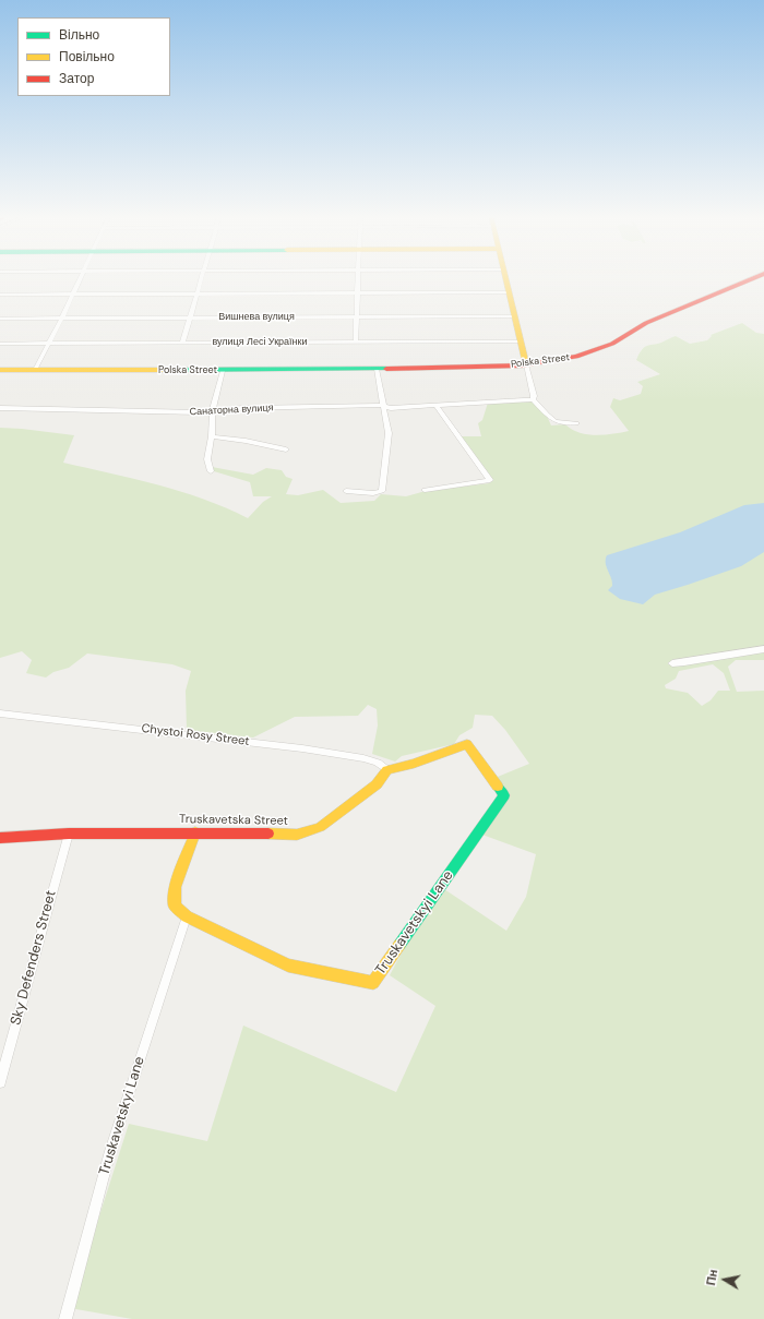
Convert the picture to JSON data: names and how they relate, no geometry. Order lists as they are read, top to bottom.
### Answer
{
  "streets": {
    "street": [
      "Вишнева вулиця",
      "вулиця Лесі Українки",
      "Polska Street",
      "Санаторна вулиця",
      "Chystoi Rosy Street",
      "Truskavetska Street",
      "Truskavetskyi Lane",
      "Sky Defenders Street"
    ]
  },
  "crossings": [
    ["Chystoi Rosy Street", "Truskavetska Street"],
    ["Chystoi Rosy Street", "Truskavetskyi Lane"],
    ["Truskavetska Street", "Truskavetskyi Lane"],
    ["Truskavetska Street", "Sky Defenders Street"]
  ],
  "legend": ["Вільно", "Повільно", "Затор"],
  "north": "left"
}
